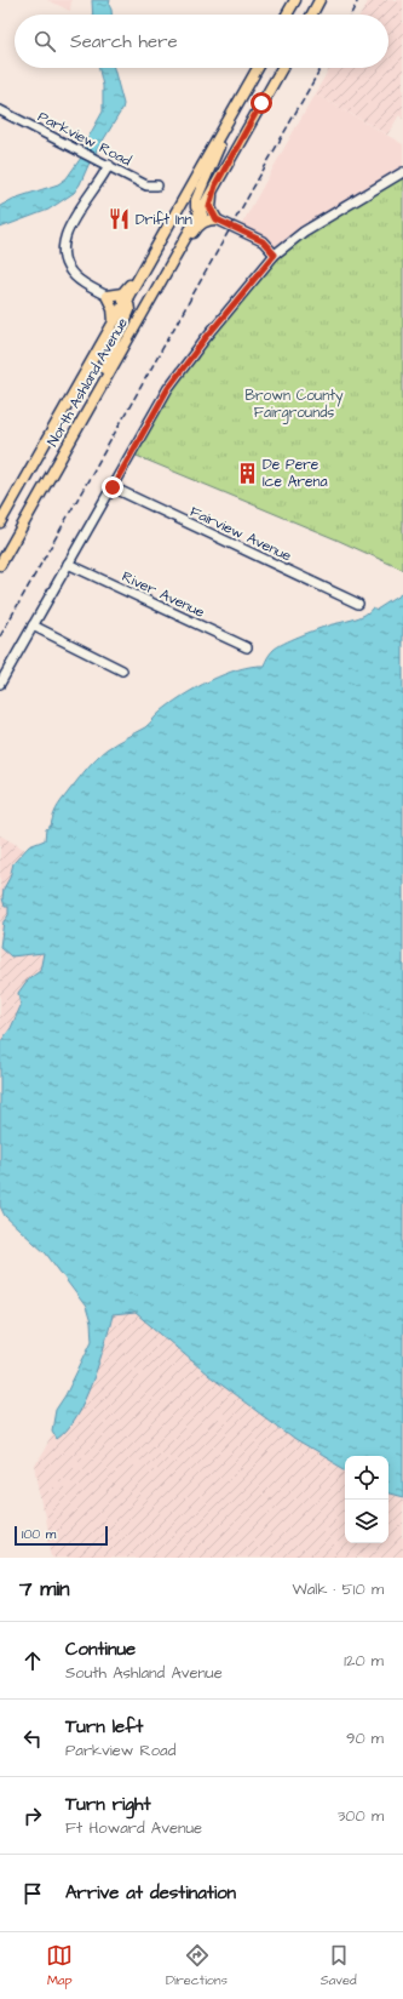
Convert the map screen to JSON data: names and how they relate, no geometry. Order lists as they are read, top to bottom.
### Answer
{
  "streets": {
    "main road": ["North Ashland Avenue"],
    "street": ["Parkview Road", "Fairview Avenue", "River Avenue"]
  },
  "parks": ["Brown County Fairgrounds"],
  "places": {
    "restaurant": ["Drift Inn"],
    "building": ["De Pere Ice Arena"]
  },
  "scale_bar": "100 m",
  "page": {
    "search": "Search here",
    "scale": "100 m",
    "heading": ["7 min", "Walk · 510 m"],
    "list": [
      ["Continue", "South Ashland Avenue", "120 m"],
      ["Turn left", "Parkview Road", "90 m"],
      ["Turn right", "Ft Howard Avenue", "300 m"],
      "Arrive at destination"
    ],
    "nav": ["Map", "Directions", "Saved"]
  }
}
